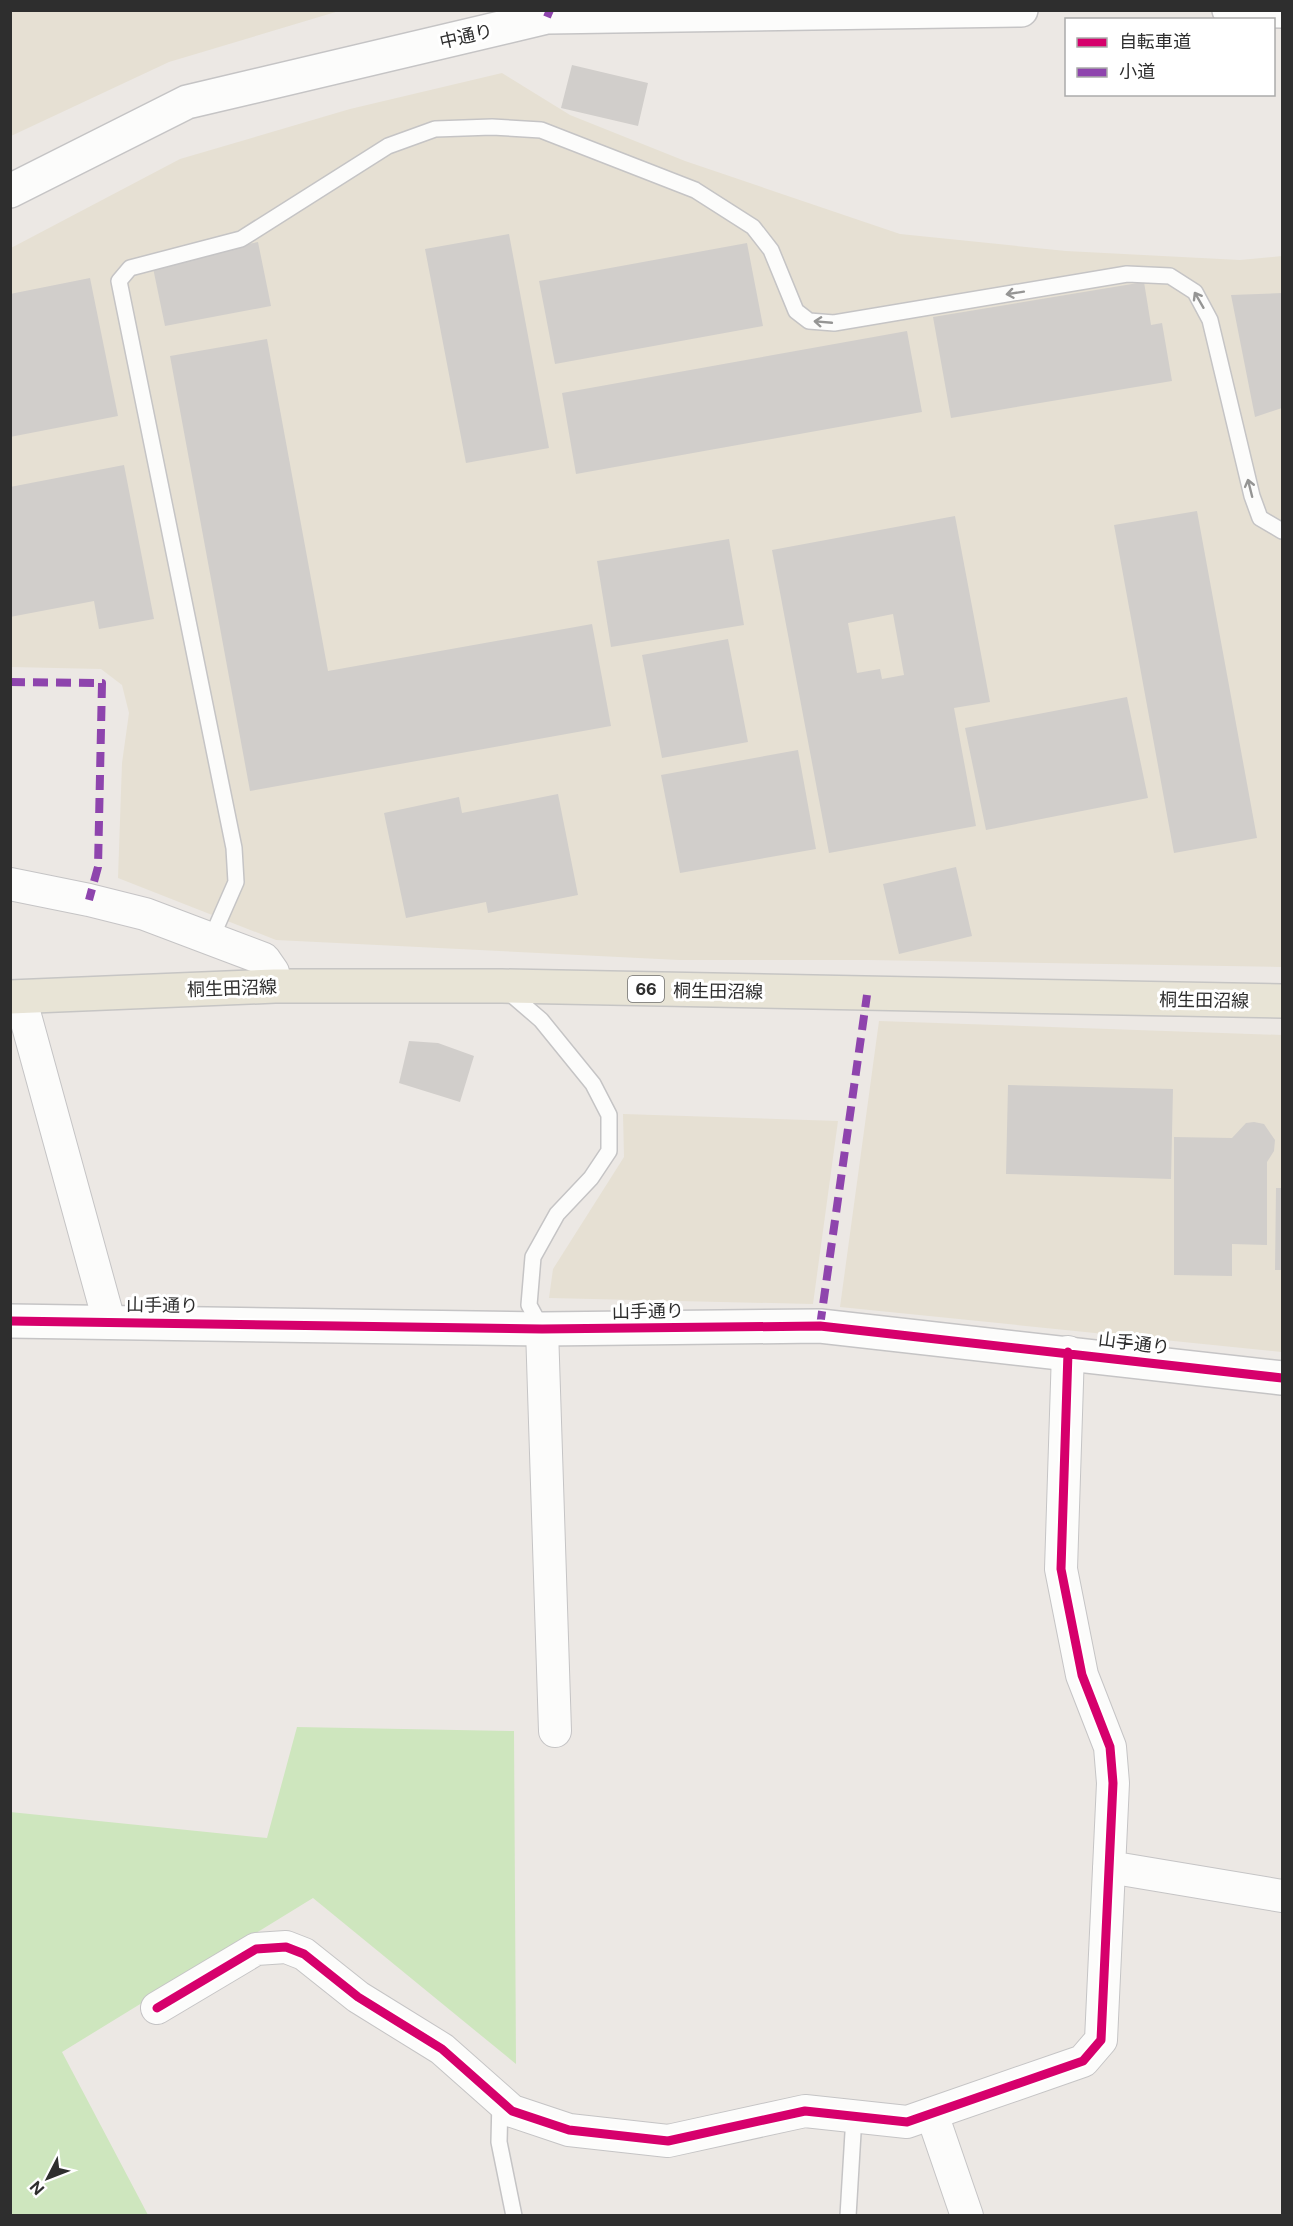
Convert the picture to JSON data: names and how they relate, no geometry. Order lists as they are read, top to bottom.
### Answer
{
  "streets": {
    "main road": ["桐生田沼線", "66"],
    "street": ["中通り", "山手通り"]
  },
  "legend": ["自転車道", "小道"],
  "north": "bottom left"
}
